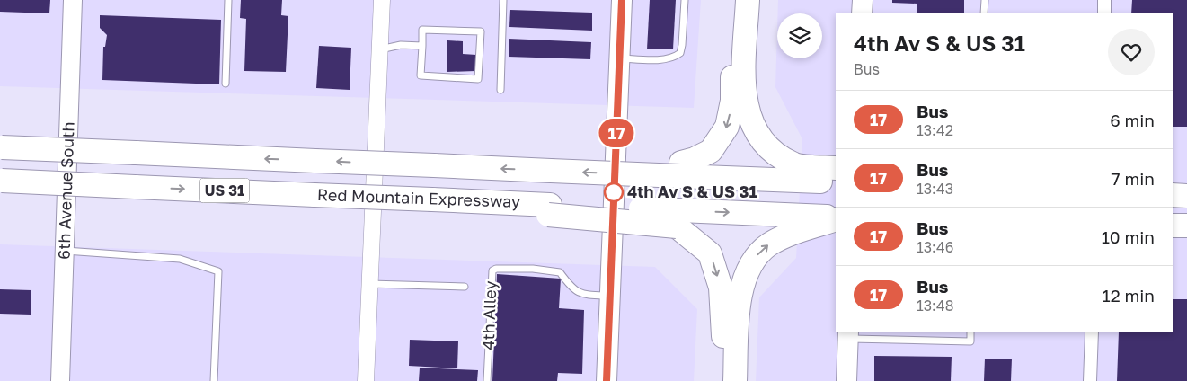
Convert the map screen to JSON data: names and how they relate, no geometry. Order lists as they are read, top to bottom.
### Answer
{
  "streets": {
    "highway": ["US 31", "Red Mountain Expressway"],
    "main road": ["6th Avenue South"],
    "lane": ["4th Alley"]
  },
  "places": ["4th Av S & US 31"],
  "lines": ["bus line 17"],
  "page": {
    "on_map": "17",
    "heading": ["4th Av S & US 31", "Bus"],
    "list": [
      {
        "mark": "17",
        "name": "Bus",
        "note": "13:42",
        "value": "6 min"
      },
      {
        "mark": "17",
        "name": "Bus",
        "note": "13:43",
        "value": "7 min"
      },
      {
        "mark": "17",
        "name": "Bus",
        "note": "13:46",
        "value": "10 min"
      },
      {
        "mark": "17",
        "name": "Bus",
        "note": "13:48",
        "value": "12 min"
      }
    ]
  }
}
